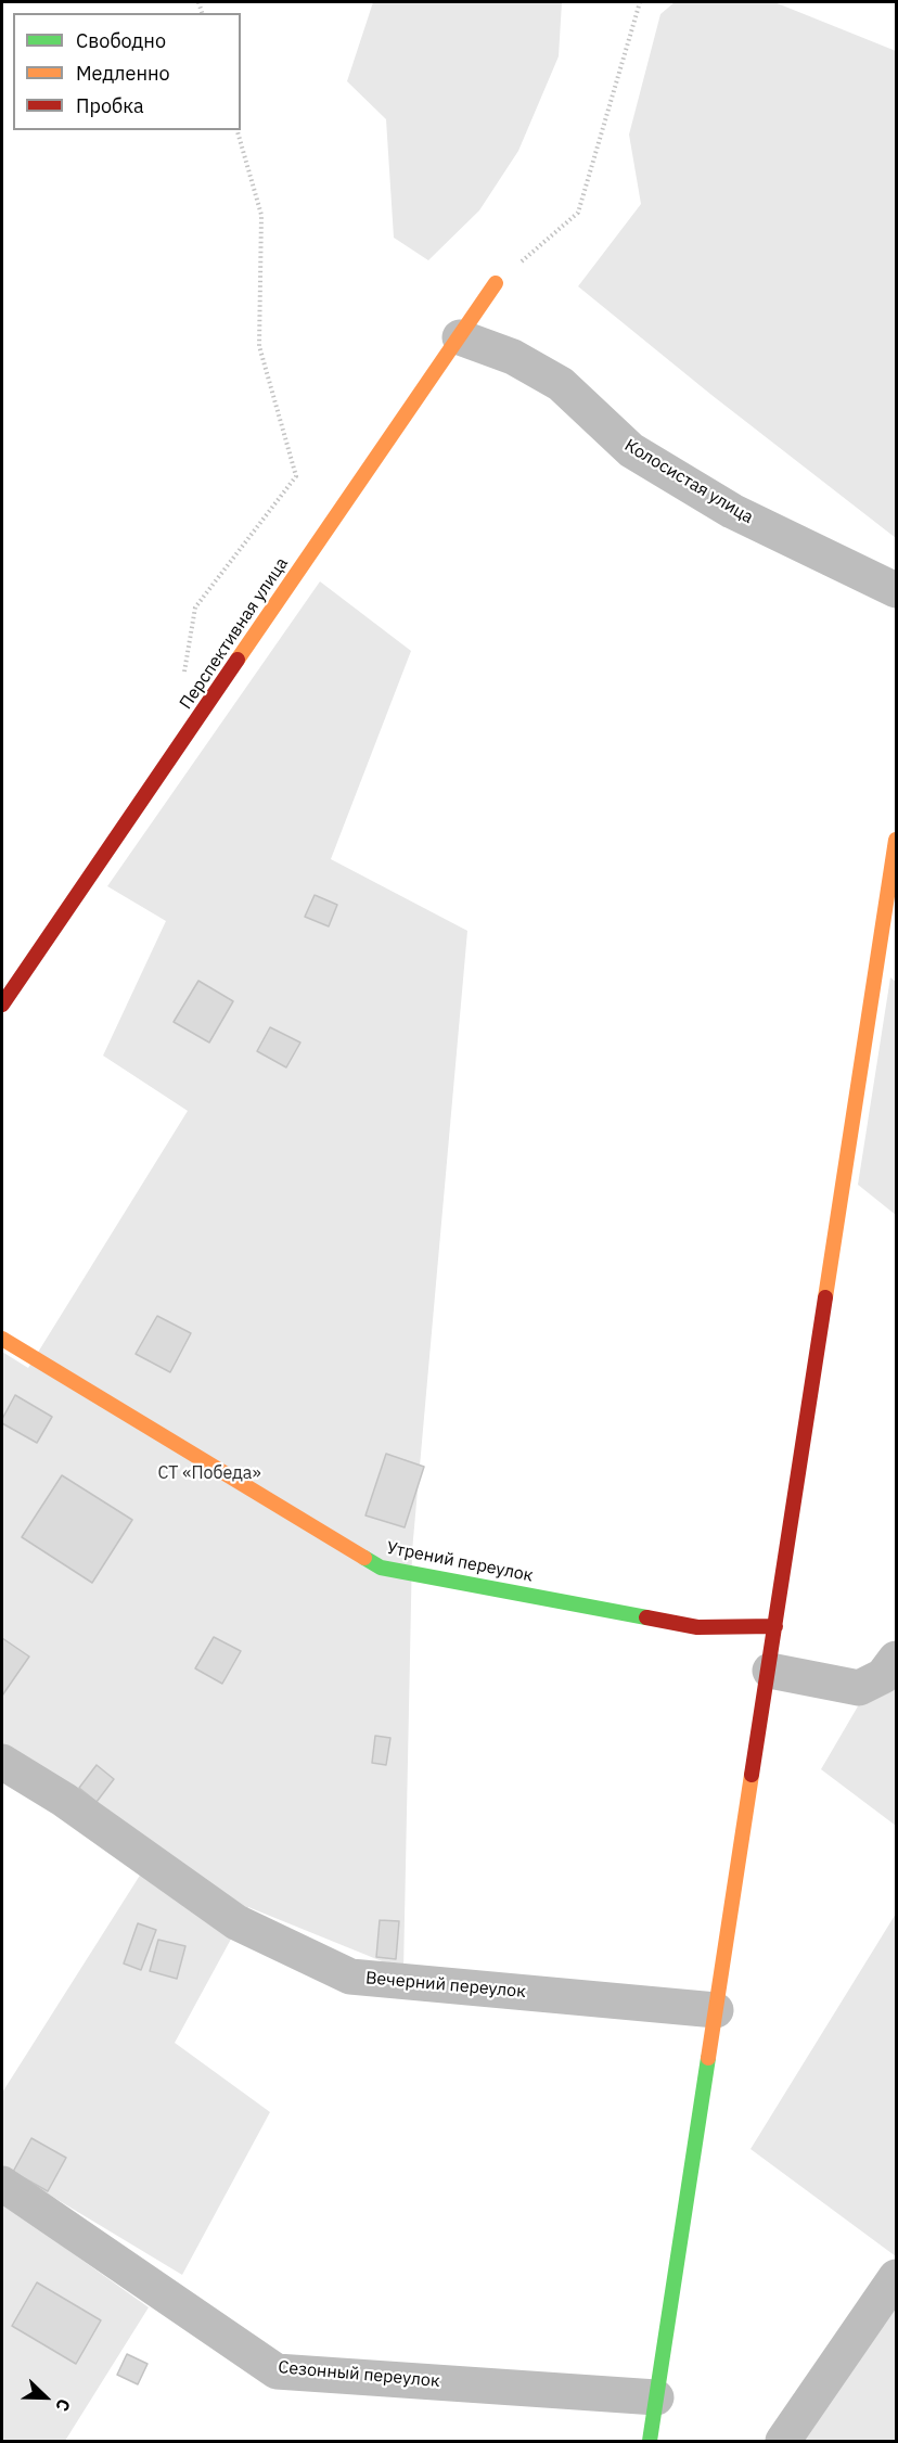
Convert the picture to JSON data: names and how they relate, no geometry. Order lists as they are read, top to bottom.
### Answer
{
  "streets": {
    "street": [
      "Колосистая улица",
      "Перспективная улица",
      "Утрений переулок",
      "Вечерний переулок",
      "Сезонный переулок"
    ]
  },
  "crossings": [
    ["Колосистая улица", "Перспективная улица"]
  ],
  "parks": ["СТ «Победа»"],
  "legend": ["Свободно", "Медленно", "Пробка"],
  "north": "bottom right"
}
